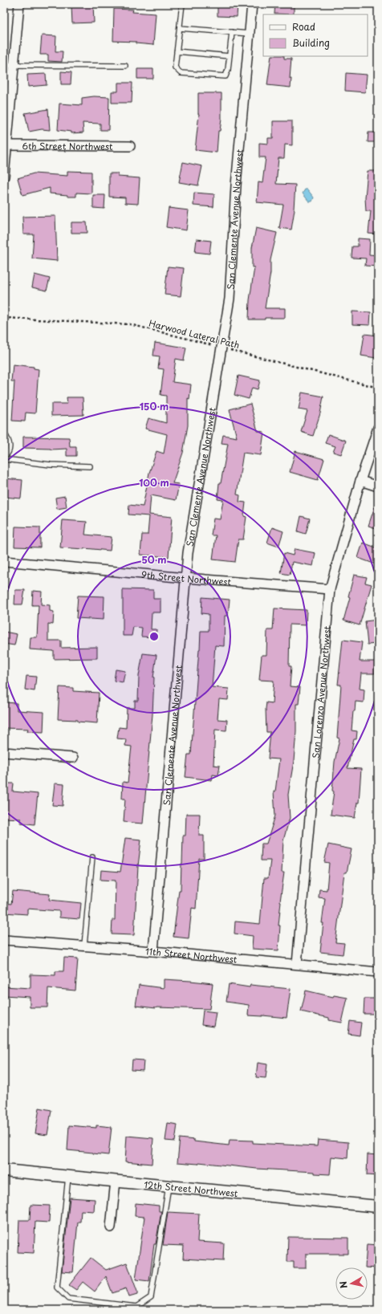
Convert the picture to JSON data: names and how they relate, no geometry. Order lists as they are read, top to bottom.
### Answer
{
  "streets": {
    "street": [
      "6th Street Northwest",
      "San Clemente Avenue Northwest",
      "9th Street Northwest",
      "San Lorenzo Avenue Northwest",
      "11th Street Northwest",
      "12th Street Northwest"
    ],
    "path": ["Harwood Lateral Path"]
  },
  "crossings": [
    ["San Clemente Avenue Northwest", "Harwood Lateral Path"],
    ["San Clemente Avenue Northwest", "9th Street Northwest"],
    ["San Clemente Avenue Northwest", "11th Street Northwest"],
    ["9th Street Northwest", "San Lorenzo Avenue Northwest"],
    ["San Lorenzo Avenue Northwest", "11th Street Northwest"]
  ],
  "legend": ["Road", "Building"],
  "north": "left",
  "rings": ["150 m", "100 m", "50 m"]
}
